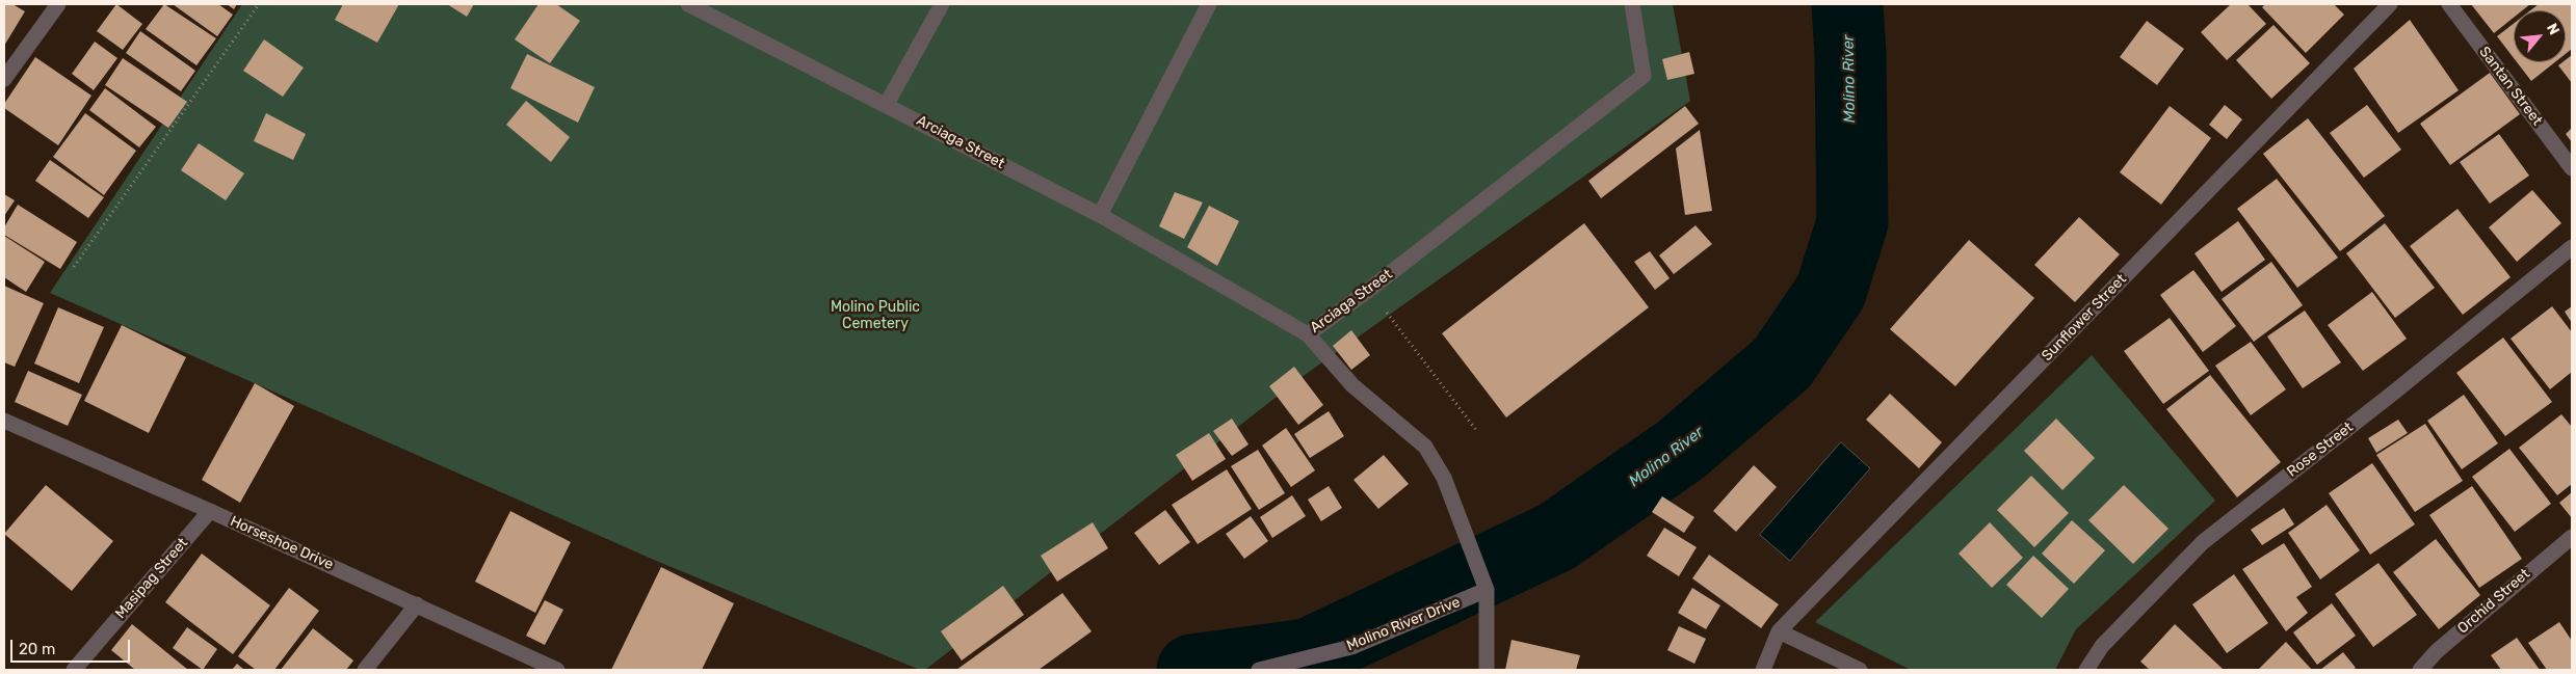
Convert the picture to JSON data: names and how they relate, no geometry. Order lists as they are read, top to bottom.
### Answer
{
  "streets": {
    "street": [
      "Santan Street",
      "Arciaga Street",
      "Sunflower Street",
      "Rose Street",
      "Horseshoe Drive",
      "Masipag Street",
      "Orchid Street",
      "Molino River Drive"
    ]
  },
  "crossings": [
    ["Horseshoe Drive", "Masipag Street"]
  ],
  "water": ["Molino River"],
  "parks": ["Molino Public Cemetery"],
  "scale_bar": "20 m",
  "north": "top right"
}
